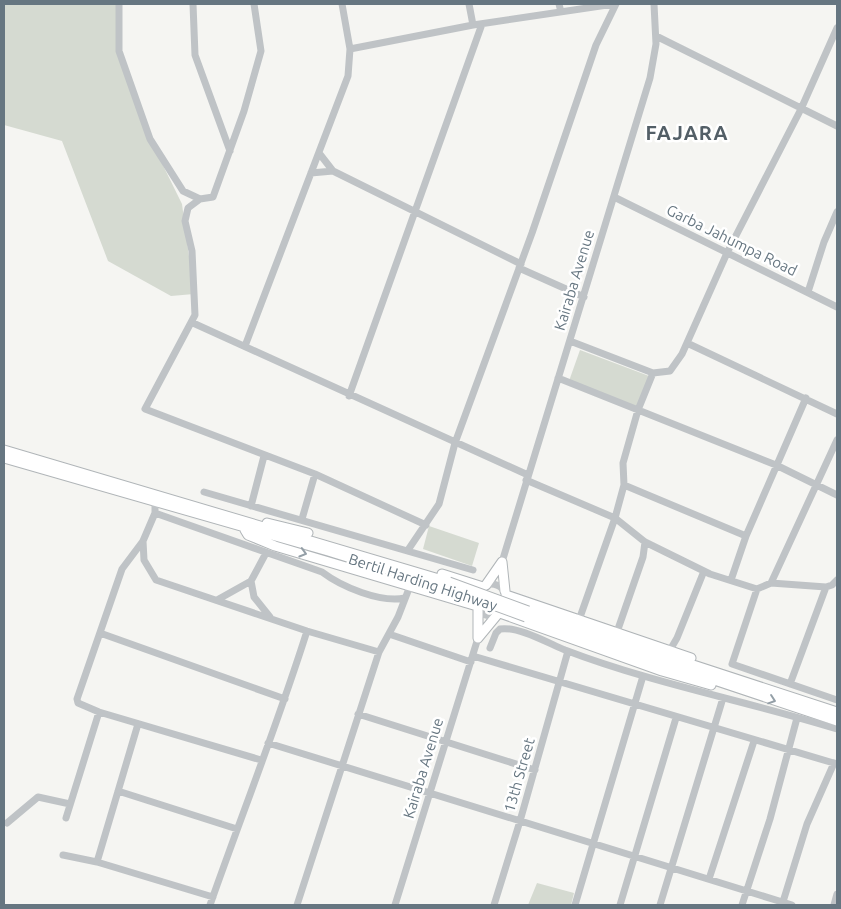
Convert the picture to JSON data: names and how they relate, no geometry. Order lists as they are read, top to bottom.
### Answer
{
  "streets": {
    "main road": ["Bertil Harding Highway"],
    "street": ["Garba Jahumpa Road", "Kairaba Avenue", "13th Street"]
  },
  "crossings": [
    ["Garba Jahumpa Road", "Kairaba Avenue"]
  ],
  "districts": ["FAJARA"]
}
